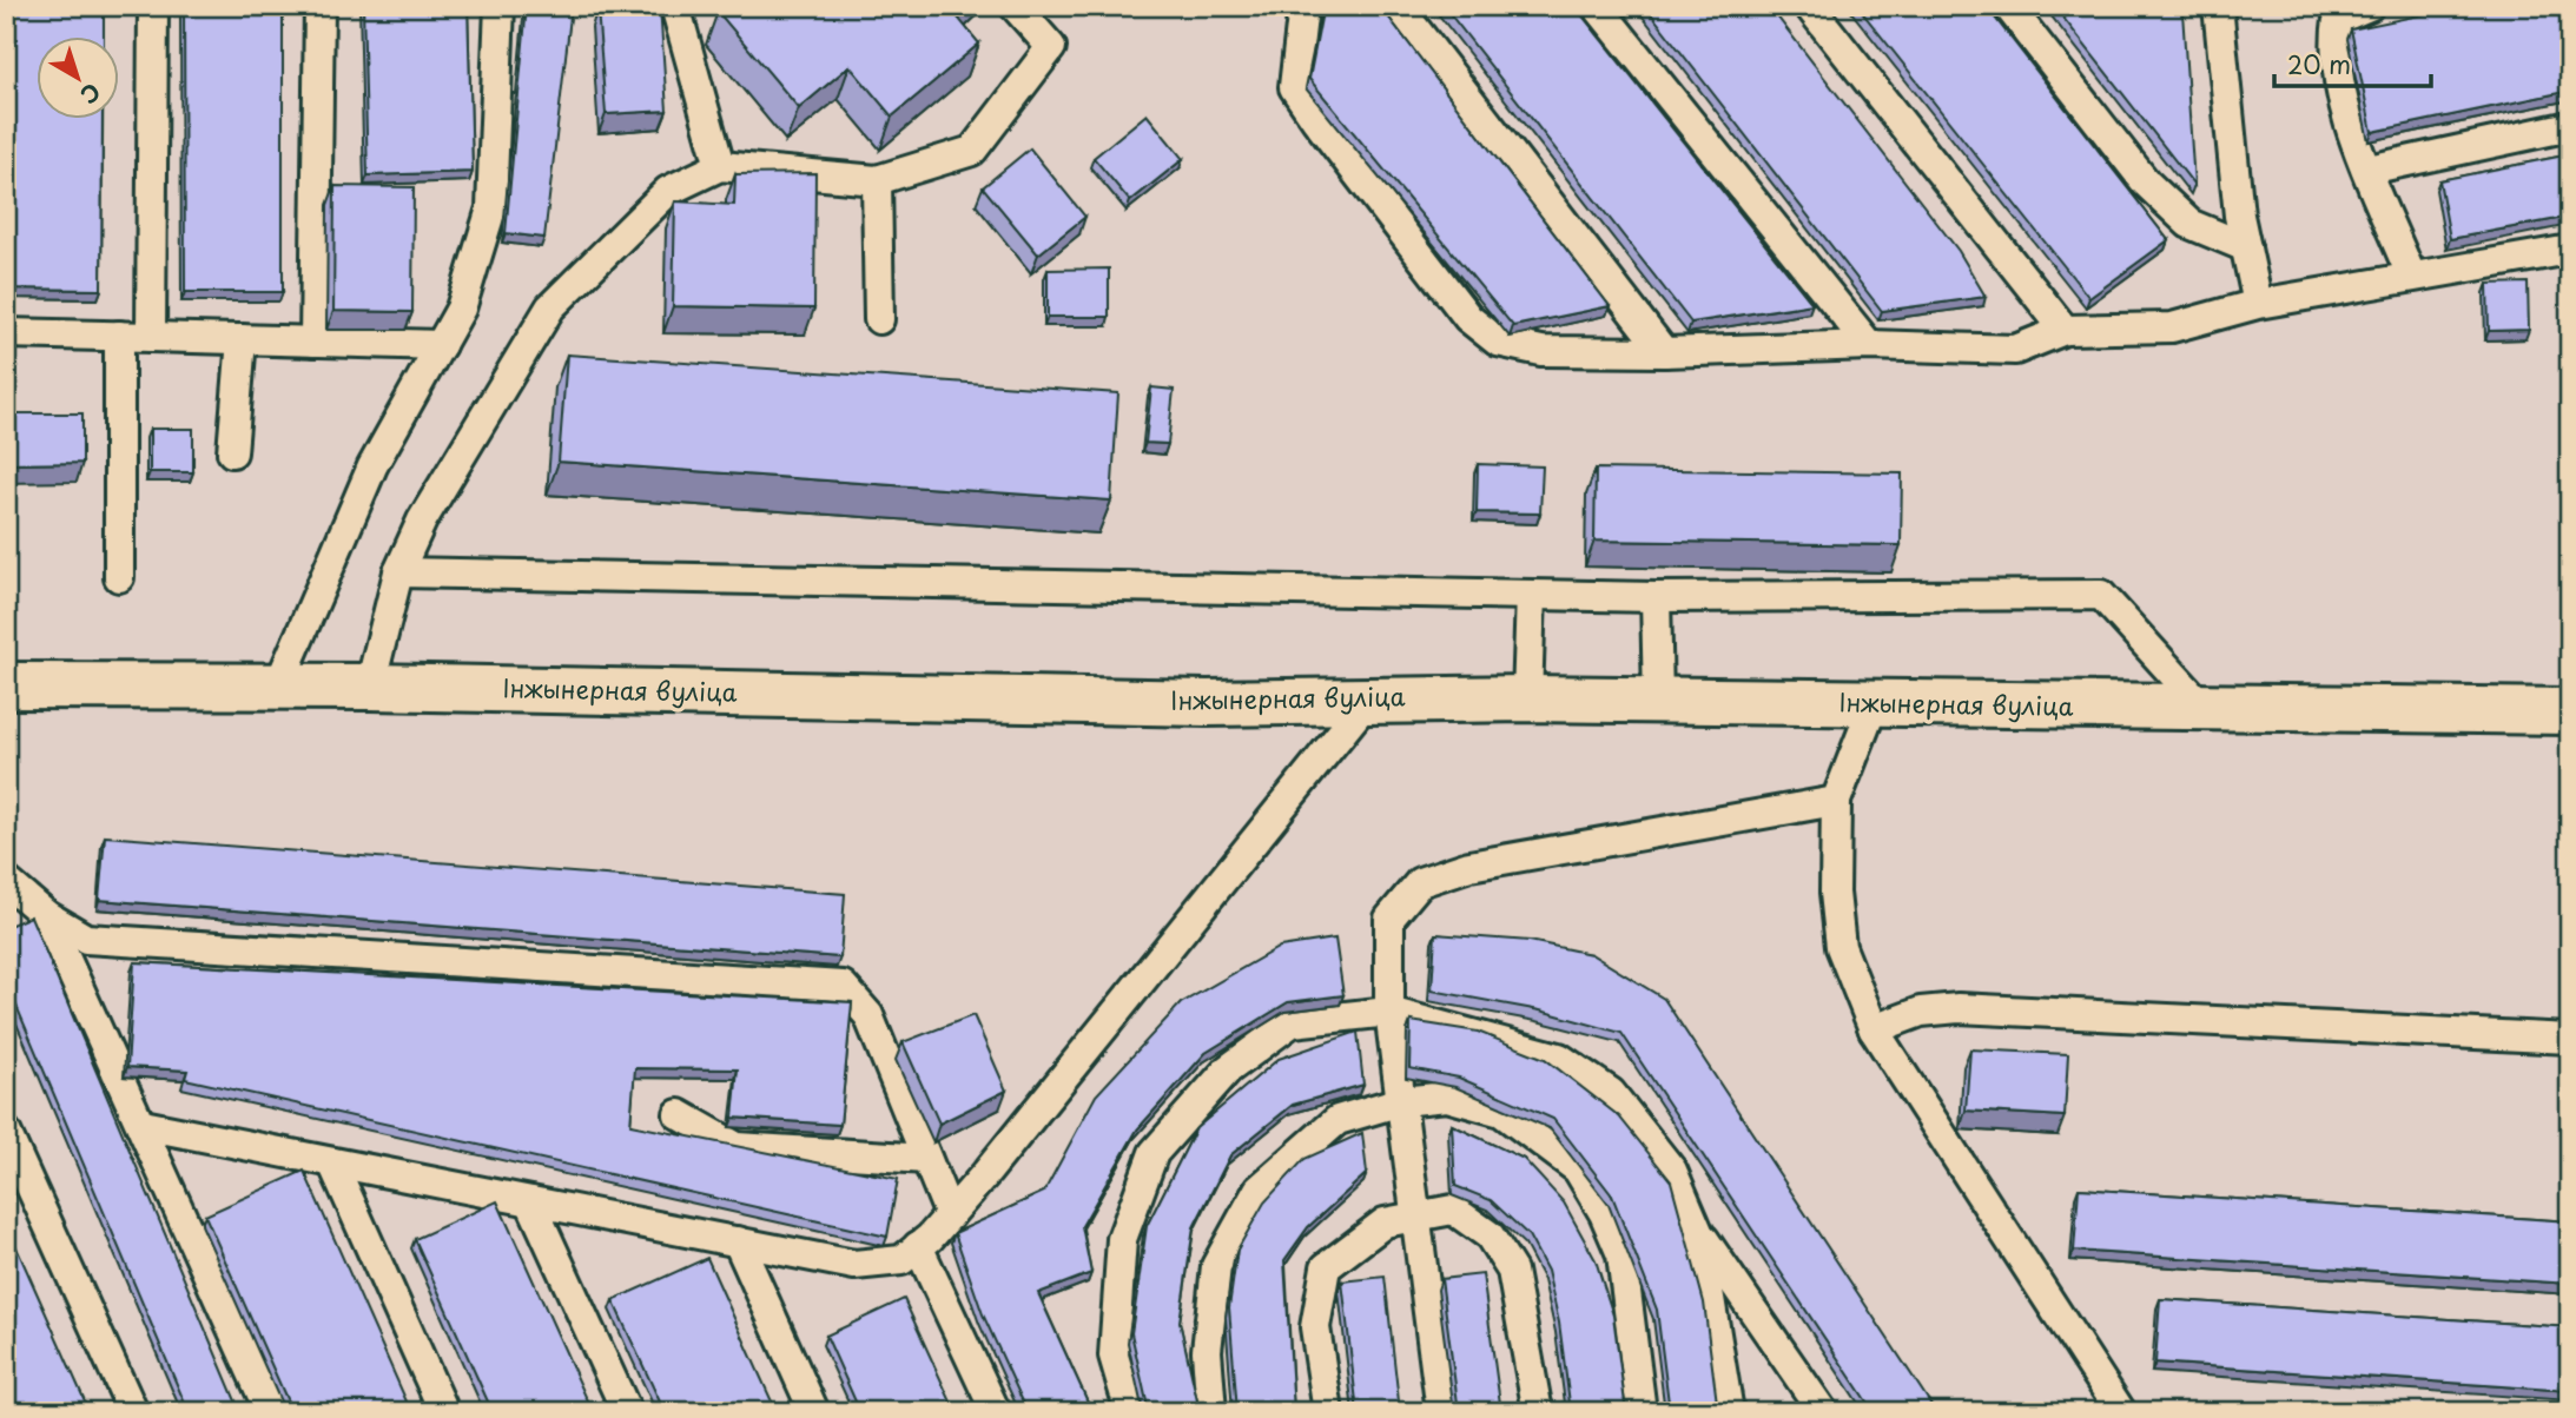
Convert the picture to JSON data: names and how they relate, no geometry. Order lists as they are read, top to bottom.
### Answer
{
  "streets": {
    "street": ["Інжынерная вуліца"]
  },
  "scale_bar": "20 m",
  "north": "bottom right"
}
